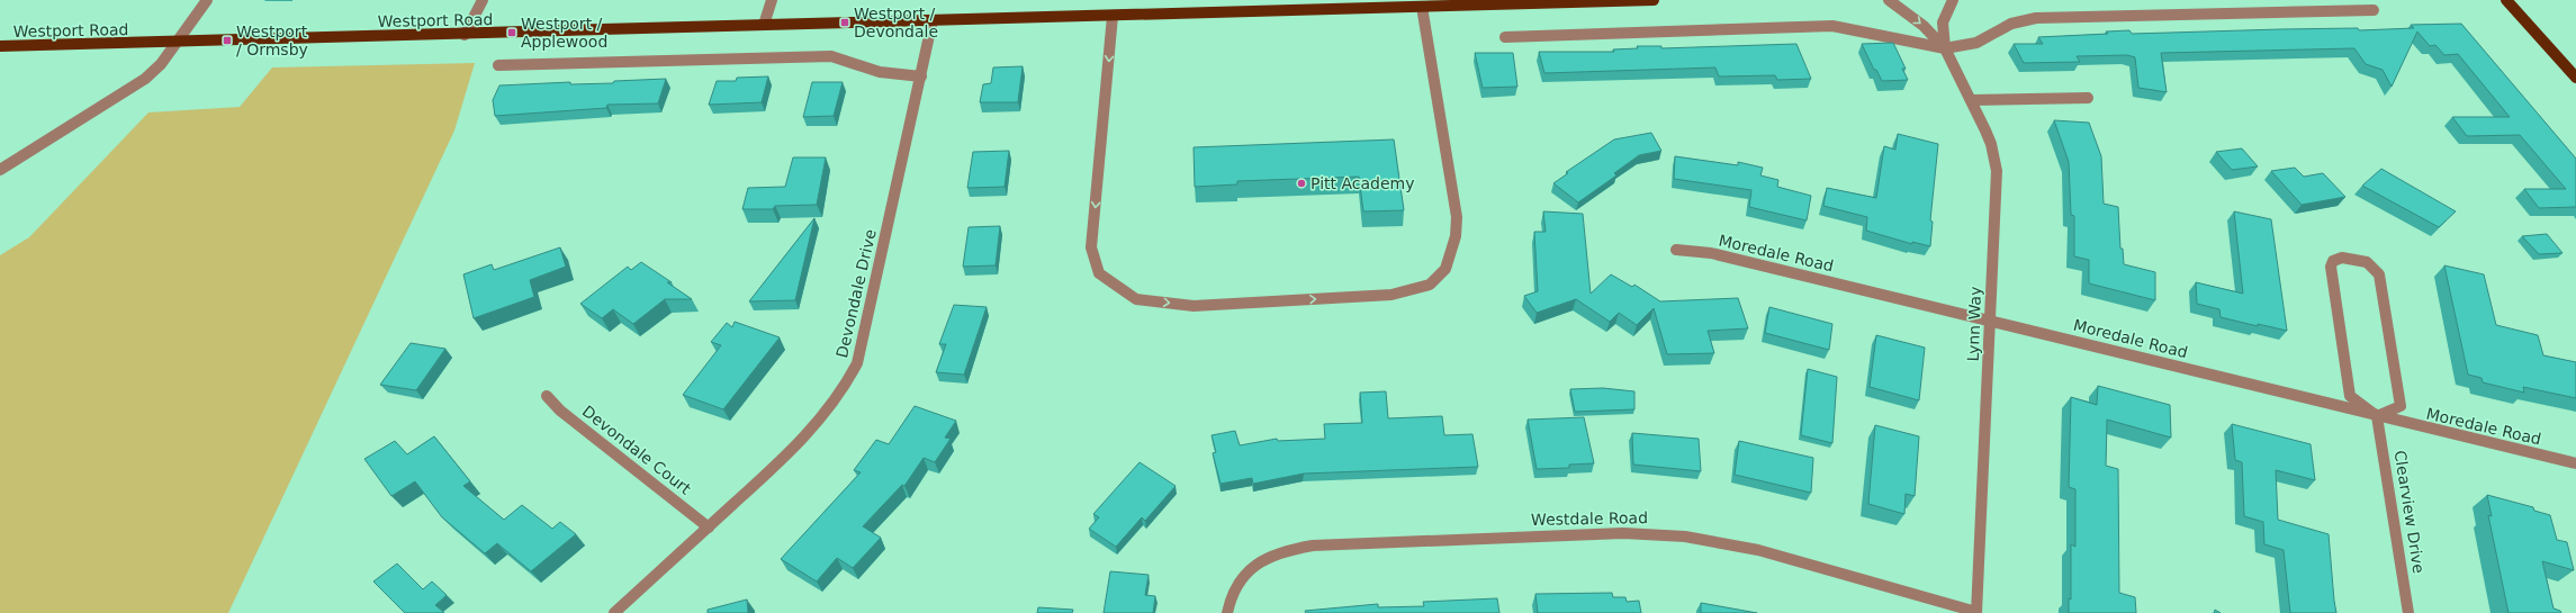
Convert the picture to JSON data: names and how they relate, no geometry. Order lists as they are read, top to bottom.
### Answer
{
  "streets": {
    "main road": ["Westport Road"],
    "street": [
      "Moredale Road",
      "Devondale Drive",
      "Lynn Way",
      "Devondale Court",
      "Clearview Drive",
      "Westdale Road"
    ]
  },
  "crossings": [
    ["Westport Road", "Devondale Drive"],
    ["Moredale Road", "Lynn Way"],
    ["Moredale Road", "Clearview Drive"],
    ["Devondale Drive", "Devondale Court"],
    ["Lynn Way", "Westdale Road"]
  ],
  "places": {
    "transit": ["Westport / Devondale", "Westport / Applewood", "Westport / Ormsby"],
    "other": ["Pitt Academy"]
  }
}
